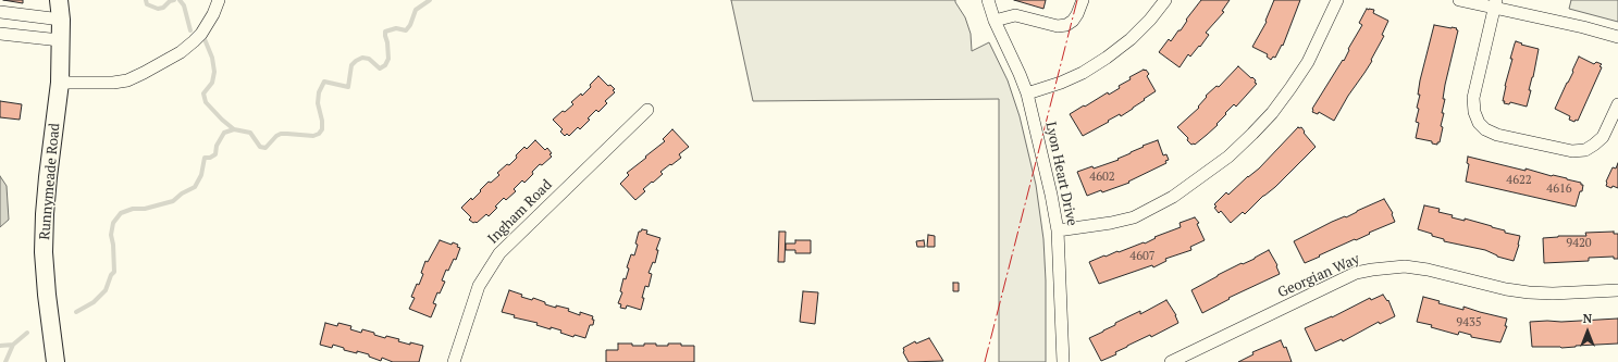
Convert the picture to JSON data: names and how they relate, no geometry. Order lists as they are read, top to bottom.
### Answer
{
  "streets": {
    "street": [
      "Lyon Heart Drive",
      "Runnymeade Road",
      "Ingham Road",
      "Georgian Way"
    ]
  },
  "house_numbers": [
    "4602",
    "4622",
    "4616",
    "9420",
    "4607",
    "9435"
  ],
  "north": "top"
}
